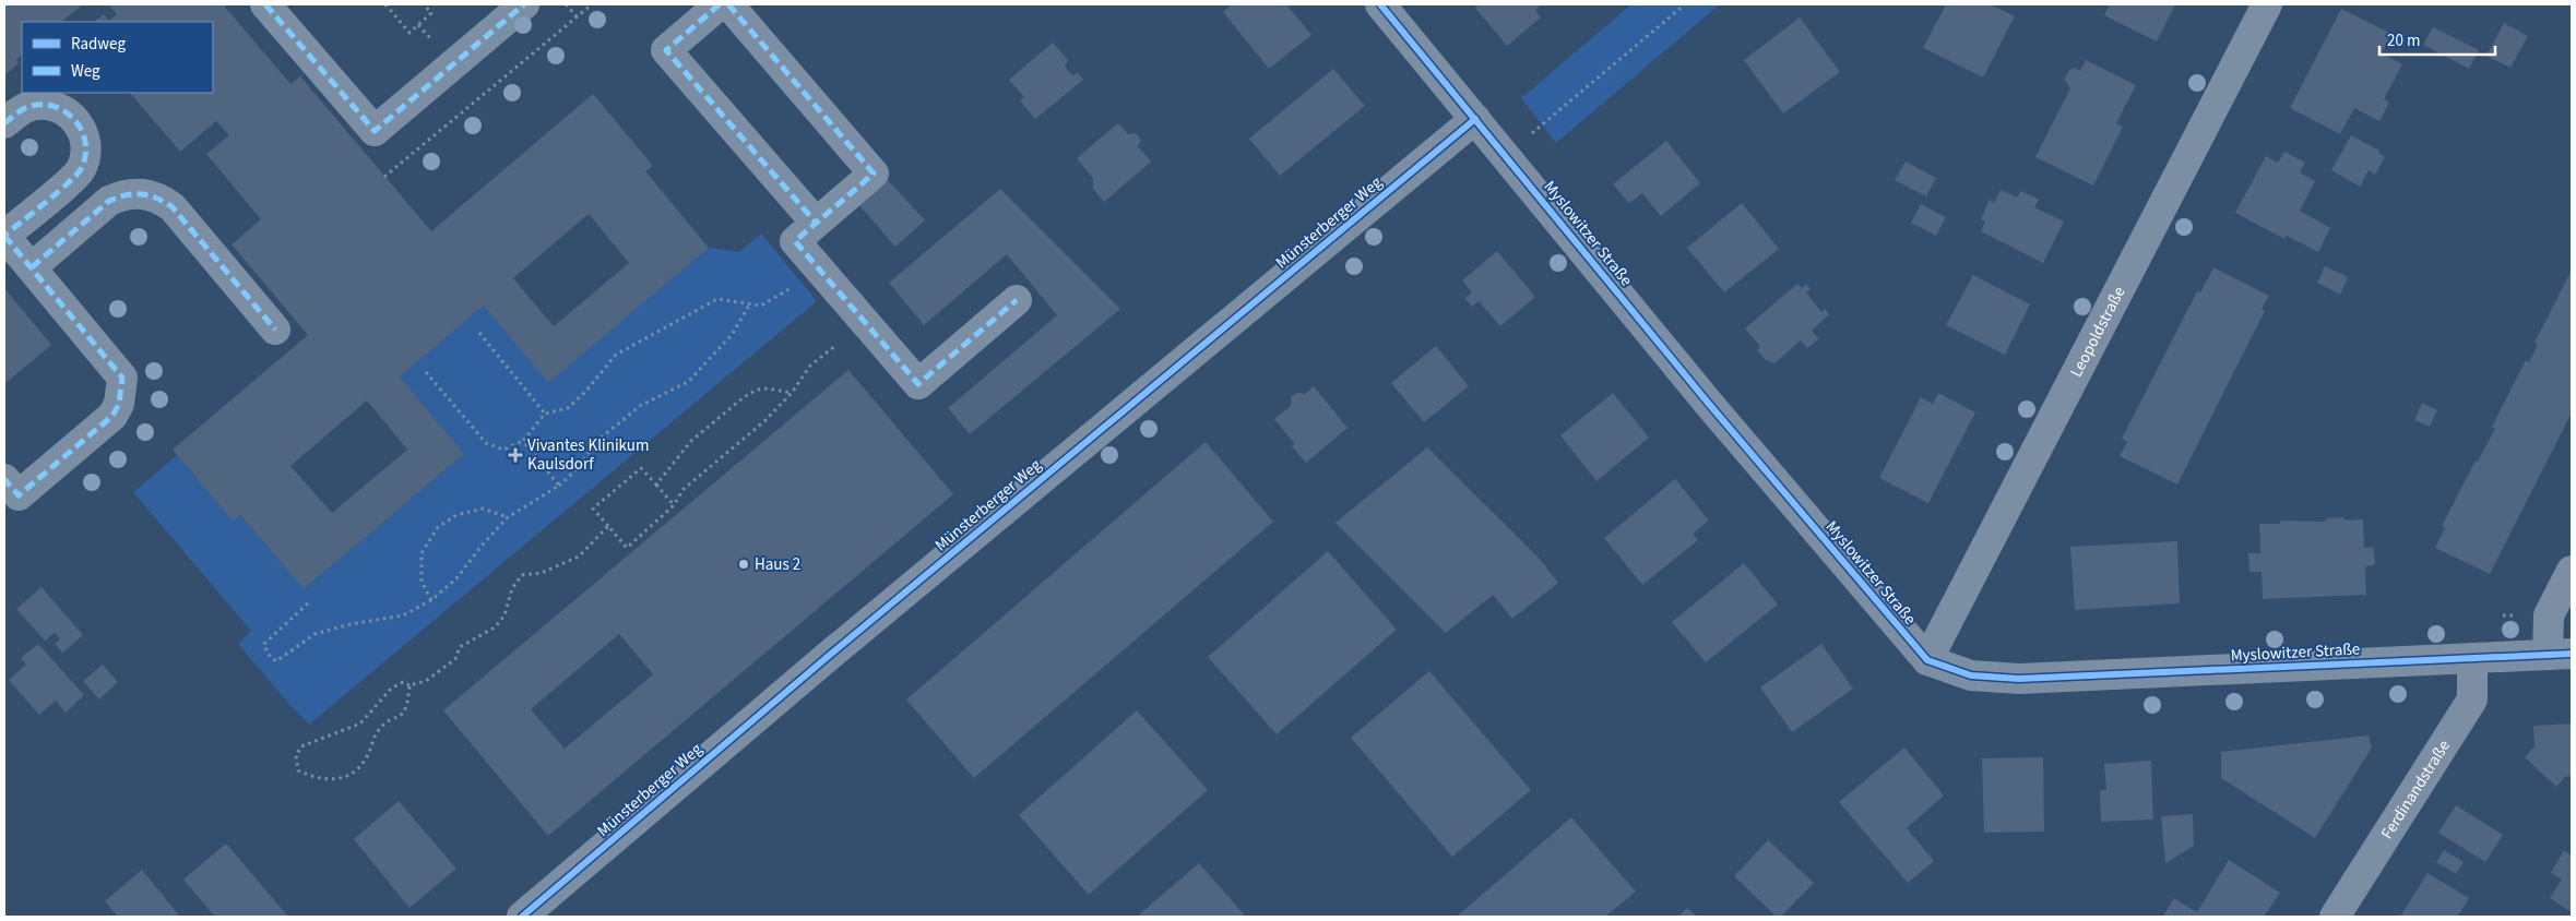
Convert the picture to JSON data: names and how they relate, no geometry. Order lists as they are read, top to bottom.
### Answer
{
  "streets": {
    "street": [
      "Münsterberger Weg",
      "Myslowitzer Straße",
      "Leopoldstraße",
      "Ferdinandstraße"
    ]
  },
  "crossings": [
    ["Münsterberger Weg", "Myslowitzer Straße"],
    ["Myslowitzer Straße", "Leopoldstraße"],
    ["Myslowitzer Straße", "Ferdinandstraße"]
  ],
  "places": {
    "health": ["Vivantes Klinikum Kaulsdorf"],
    "other": ["Haus 2"]
  },
  "legend": ["Radweg", "Weg"],
  "scale_bar": "20 m"
}
